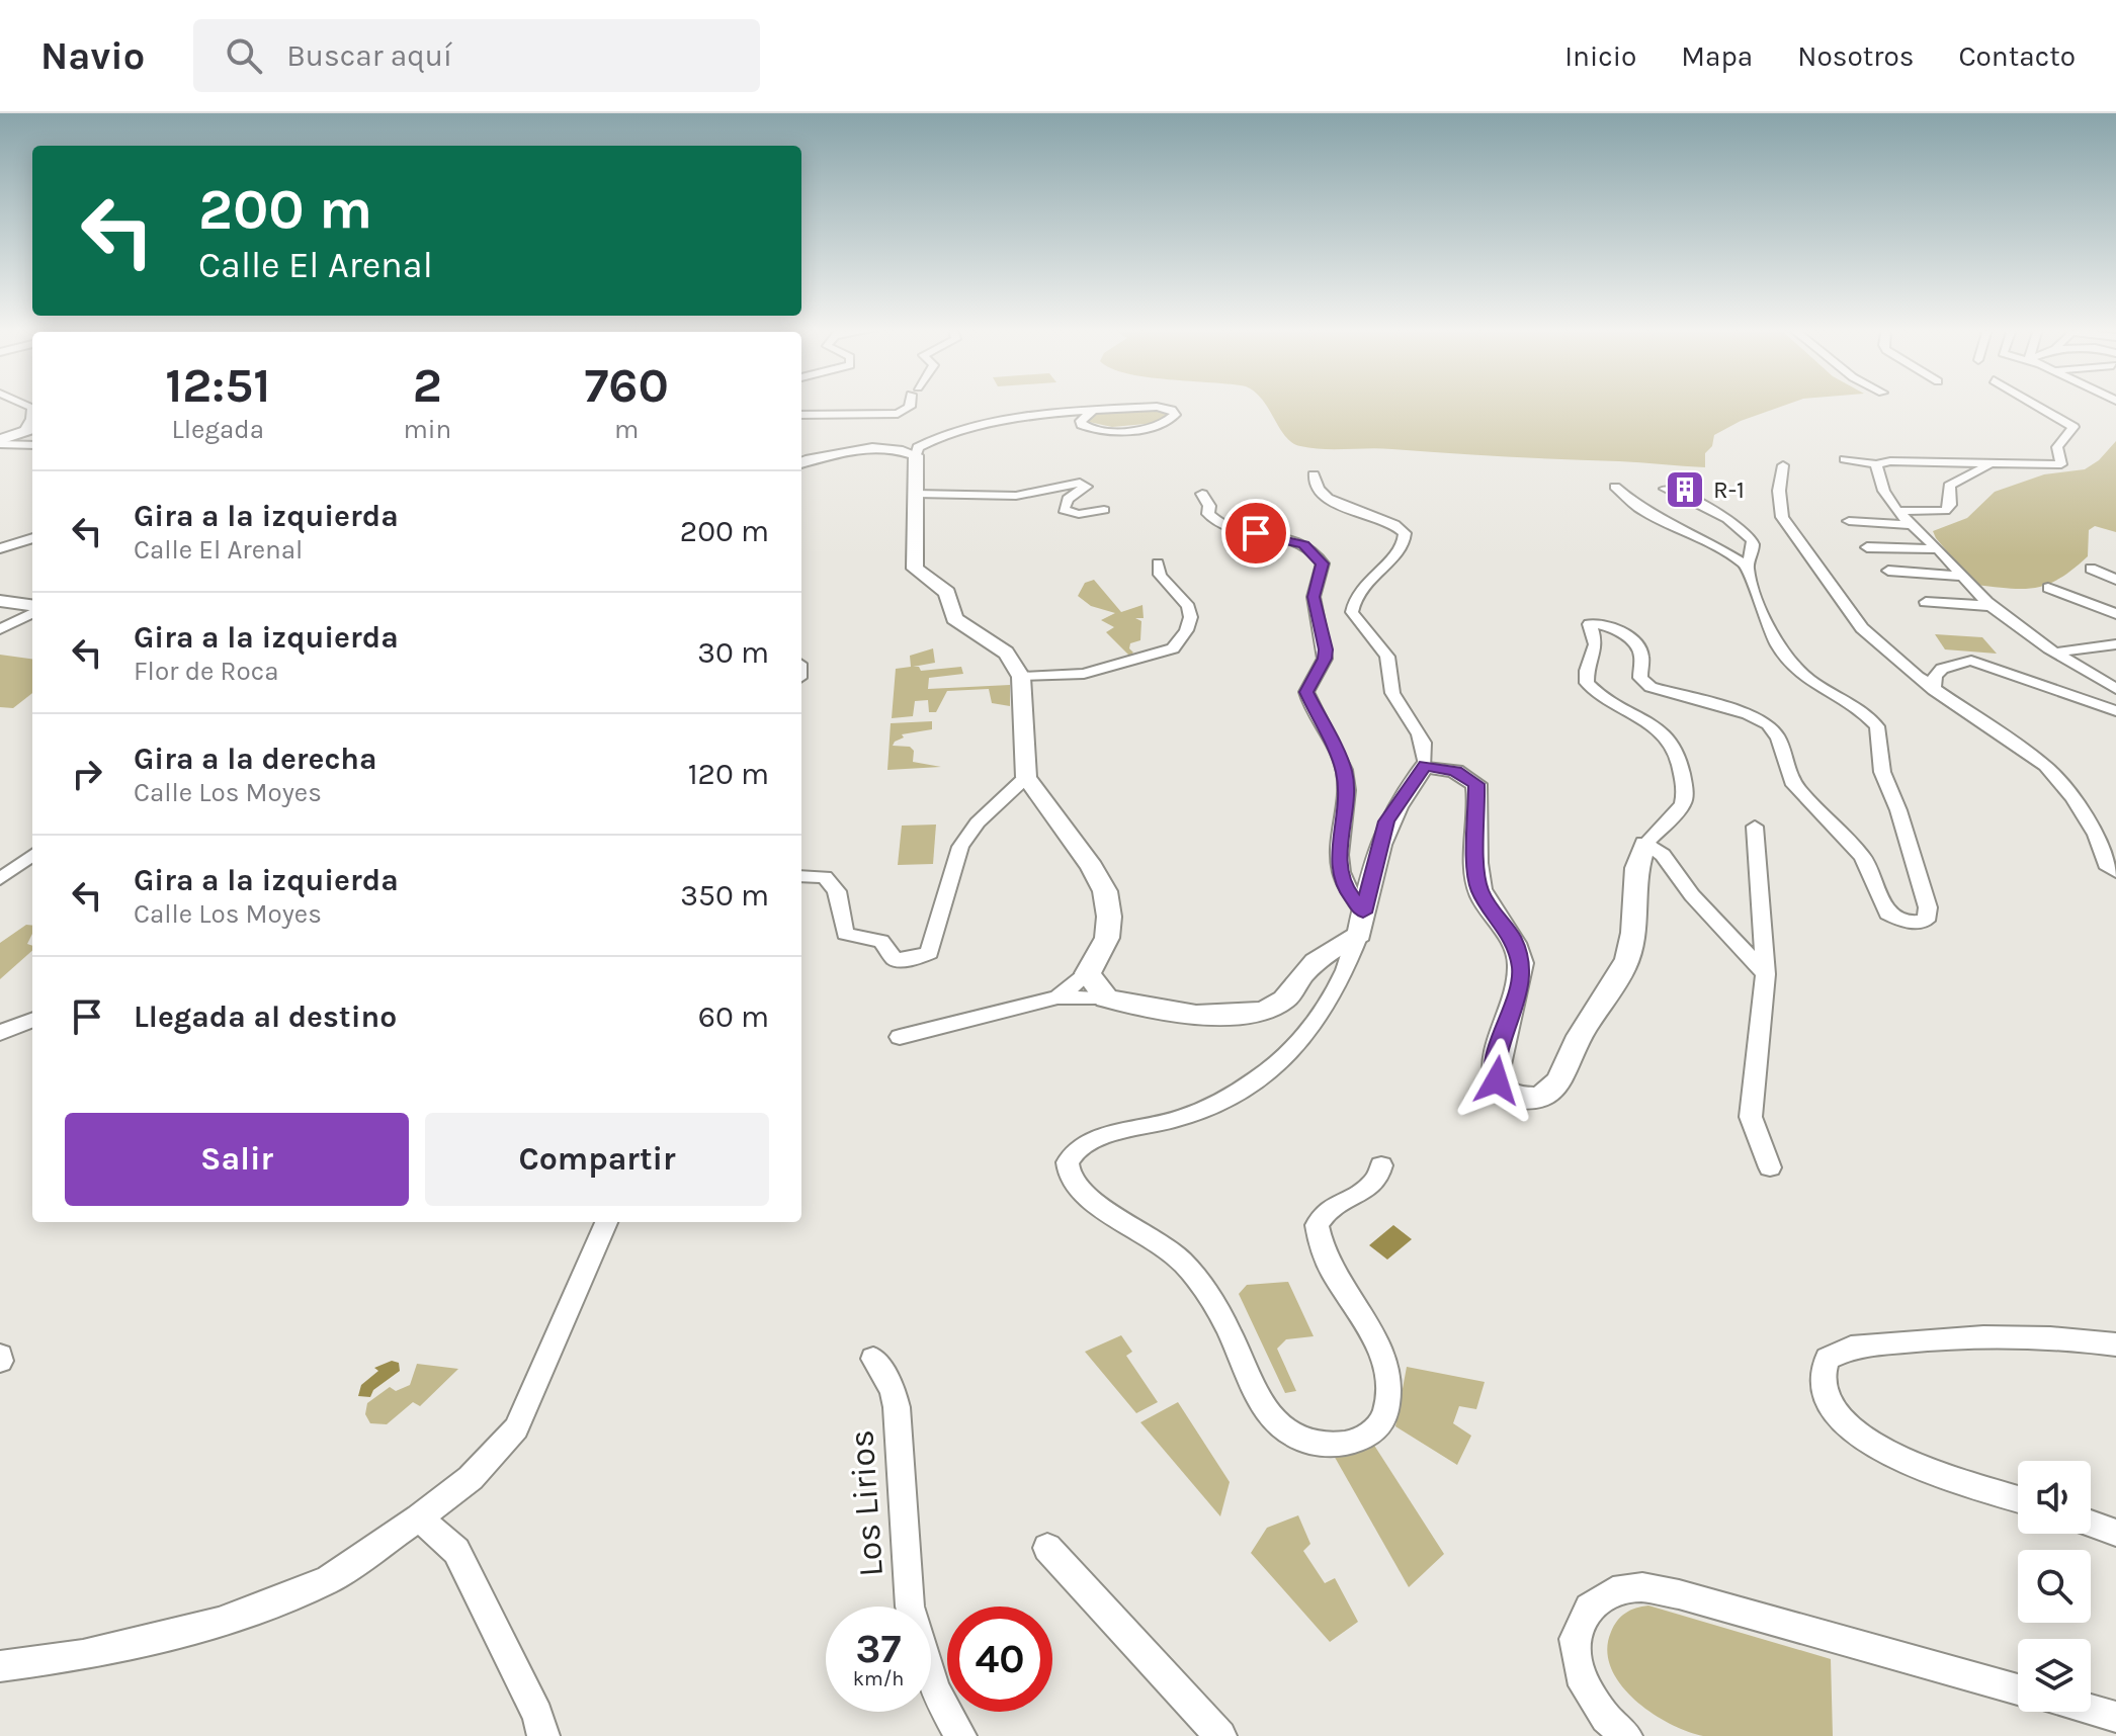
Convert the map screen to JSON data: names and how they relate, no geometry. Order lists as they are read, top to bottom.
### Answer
{
  "streets": {
    "street": ["Los Lirios"]
  },
  "places": {
    "building": ["R-1"]
  },
  "page": {
    "header": "Navio",
    "search": "Buscar aquí",
    "nav": [
      "Inicio",
      "Mapa",
      "Nosotros",
      "Contacto"
    ],
    "turn": ["200 m", "Calle El Arenal"],
    "eta": [
      "12:51",
      "Llegada",
      "2",
      "min",
      "760",
      "m"
    ],
    "list": [
      {
        "name": "Gira a la izquierda",
        "note": "Calle El Arenal",
        "value": "200 m"
      },
      {
        "name": "Gira a la izquierda",
        "note": "Flor de Roca",
        "value": "30 m"
      },
      {
        "name": "Gira a la derecha",
        "note": "Calle Los Moyes",
        "value": "120 m"
      },
      {
        "name": "Gira a la izquierda",
        "note": "Calle Los Moyes",
        "value": "350 m"
      },
      {
        "name": "Llegada al destino",
        "value": "60 m"
      }
    ],
    "buttons": ["Salir", "Compartir"],
    "speed": "37 km/h",
    "limit": "40"
  }
}
